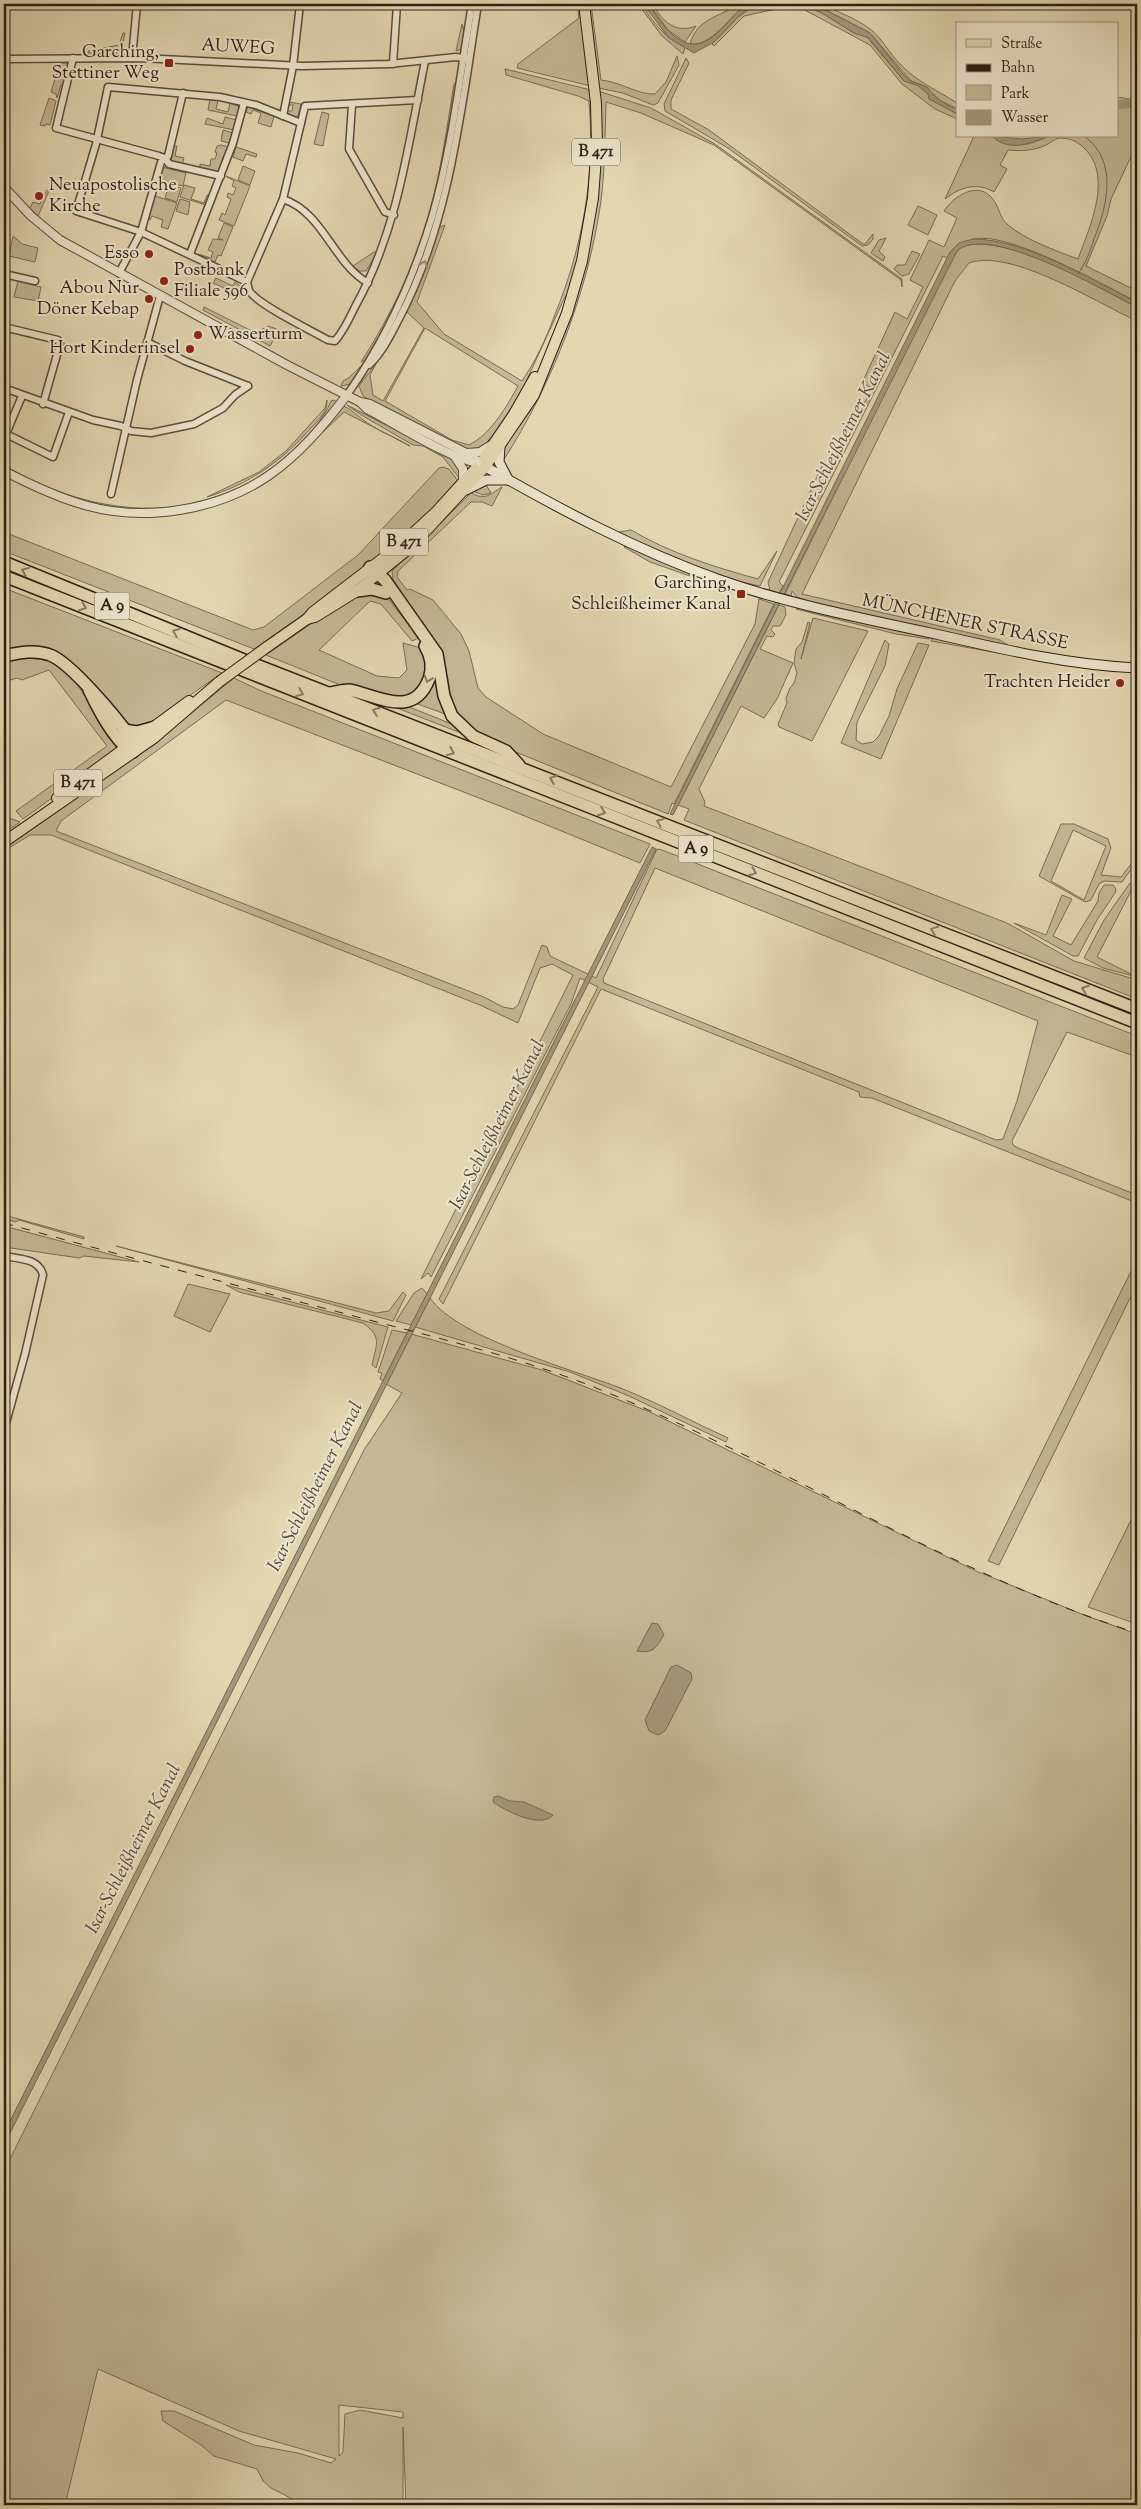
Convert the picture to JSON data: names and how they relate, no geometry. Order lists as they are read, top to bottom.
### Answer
{
  "streets": {
    "highway": ["A 9"],
    "main road": ["B 471", "MÜNCHENER STRASSE"],
    "street": ["AUWEG"]
  },
  "water": ["Isar-Schleißheimer Kanal"],
  "places": {
    "transit": ["Garching, Stettiner Weg", "Garching, Schleißheimer Kanal"],
    "other": [
      "Neuapostolische Kirche",
      "Esso",
      "Postbank Filiale 596",
      "Abou Nur Döner Kebap",
      "Wasserturm",
      "Hort Kinderinsel",
      "Trachten Heider"
    ]
  },
  "legend": [
    "Straße",
    "Bahn",
    "Park",
    "Wasser"
  ]
}
